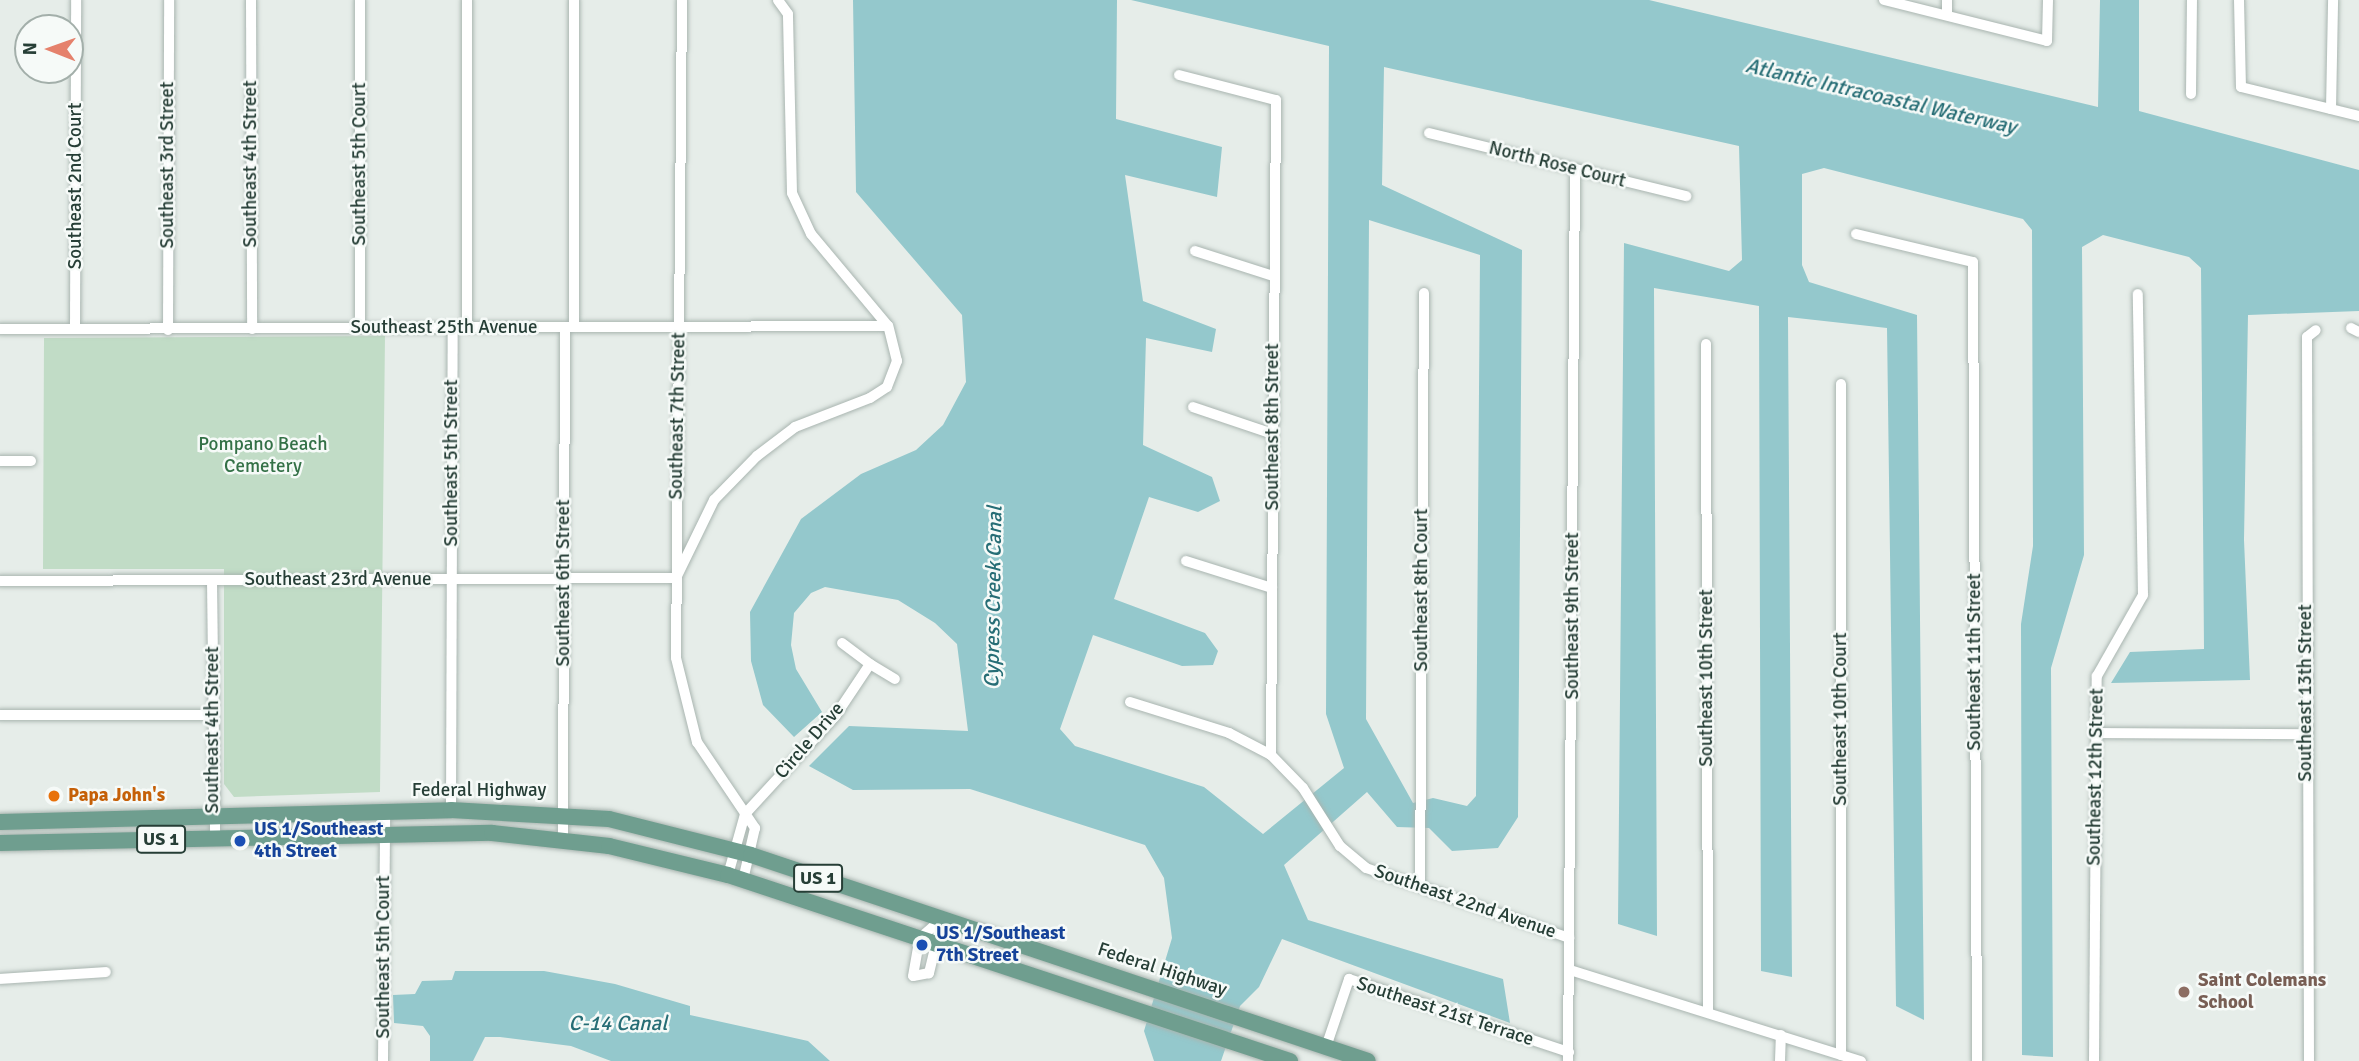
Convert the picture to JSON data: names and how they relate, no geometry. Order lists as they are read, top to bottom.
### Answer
{
  "streets": {
    "main road": ["Federal Highway", "US 1"],
    "street": [
      "Southeast 4th Street",
      "Southeast 5th Court",
      "Southeast 3rd Street",
      "North Rose Court",
      "Southeast 2nd Court",
      "Southeast 25th Avenue",
      "Southeast 7th Street",
      "Southeast 8th Street",
      "Southeast 5th Street",
      "Southeast 23rd Avenue",
      "Southeast 6th Street",
      "Southeast 8th Court",
      "Southeast 9th Street",
      "Southeast 11th Street",
      "Southeast 10th Street",
      "Southeast 13th Street",
      "Southeast 10th Court",
      "Circle Drive",
      "Southeast 12th Street",
      "Southeast 22nd Avenue",
      "Southeast 21st Terrace"
    ]
  },
  "crossings": [
    ["Southeast 4th Street", "Southeast 25th Avenue"],
    ["Southeast 4th Street", "Southeast 23rd Avenue"],
    ["Southeast 4th Street", "Federal Highway"],
    ["Southeast 4th Street", "US 1"],
    ["Southeast 5th Court", "Southeast 25th Avenue"],
    ["Southeast 5th Court", "Federal Highway"],
    ["Southeast 5th Court", "US 1"],
    ["Southeast 3rd Street", "Southeast 25th Avenue"],
    ["North Rose Court", "Southeast 9th Street"],
    ["Southeast 2nd Court", "Southeast 25th Avenue"],
    ["Southeast 25th Avenue", "Southeast 7th Street"],
    ["Southeast 25th Avenue", "Southeast 5th Street"],
    ["Southeast 25th Avenue", "Southeast 6th Street"],
    ["Southeast 7th Street", "Southeast 23rd Avenue"],
    ["Southeast 7th Street", "Circle Drive"],
    ["Southeast 7th Street", "Federal Highway"],
    ["Southeast 7th Street", "US 1"],
    ["Southeast 8th Street", "Southeast 22nd Avenue"],
    ["Southeast 5th Street", "Southeast 23rd Avenue"],
    ["Southeast 5th Street", "Federal Highway"],
    ["Southeast 23rd Avenue", "Southeast 6th Street"],
    ["Southeast 6th Street", "Federal Highway"],
    ["Southeast 6th Street", "US 1"],
    ["Southeast 8th Court", "Southeast 22nd Avenue"],
    ["Southeast 9th Street", "Southeast 22nd Avenue"],
    ["Southeast 9th Street", "Southeast 21st Terrace"],
    ["Federal Highway", "Southeast 21st Terrace"]
  ],
  "water": ["Atlantic Intracoastal Waterway", "Cypress Creek Canal", "C-14 Canal"],
  "parks": ["Pompano Beach Cemetery"],
  "places": [
    "Papa John's",
    "US 1/Southeast 4th Street",
    "US 1/Southeast 7th Street",
    "Saint Colemans School"
  ],
  "north": "left"
}
